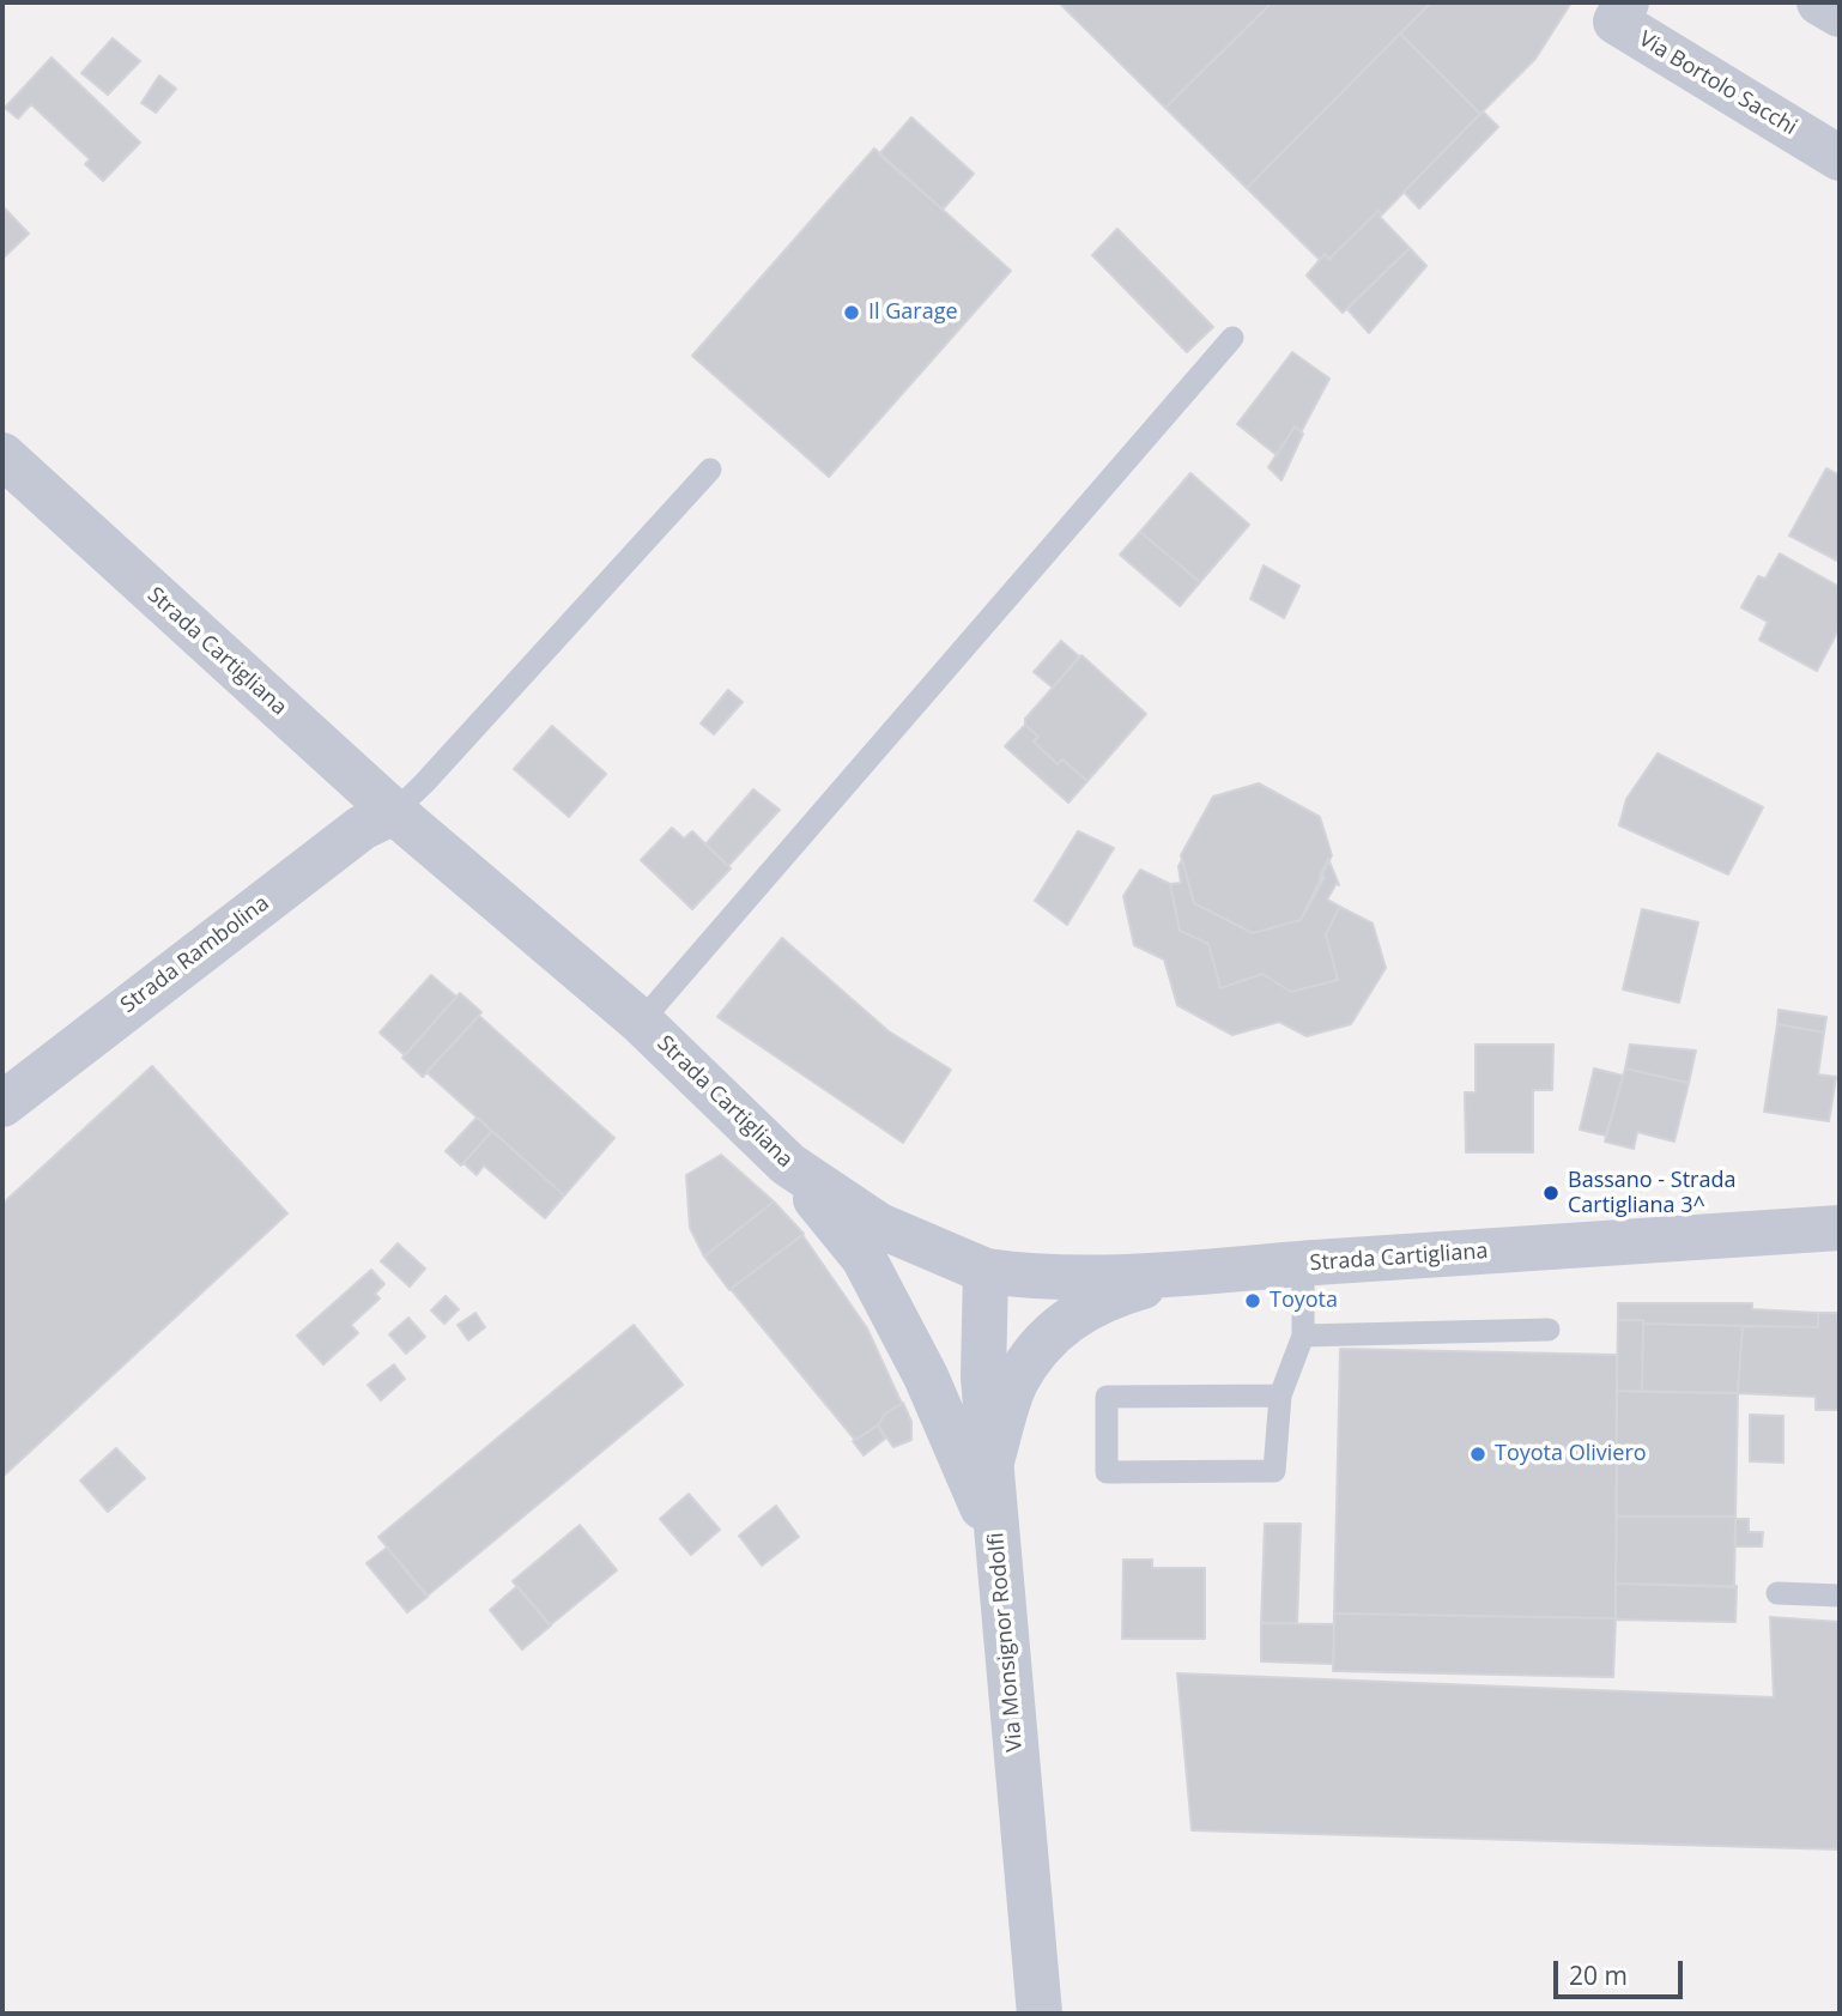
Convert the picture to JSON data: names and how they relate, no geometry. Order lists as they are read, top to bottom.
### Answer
{
  "streets": {
    "street": [
      "Via Bortolo Sacchi",
      "Strada Cartigliana",
      "Strada Rambolina",
      "Via Monsignor Rodolfi"
    ]
  },
  "crossings": [
    ["Strada Cartigliana", "Strada Rambolina"],
    ["Strada Cartigliana", "Via Monsignor Rodolfi"]
  ],
  "places": [
    "Il Garage",
    "Bassano - Strada Cartigliana 3^",
    "Toyota",
    "Toyota Oliviero"
  ],
  "scale_bar": "20 m"
}
